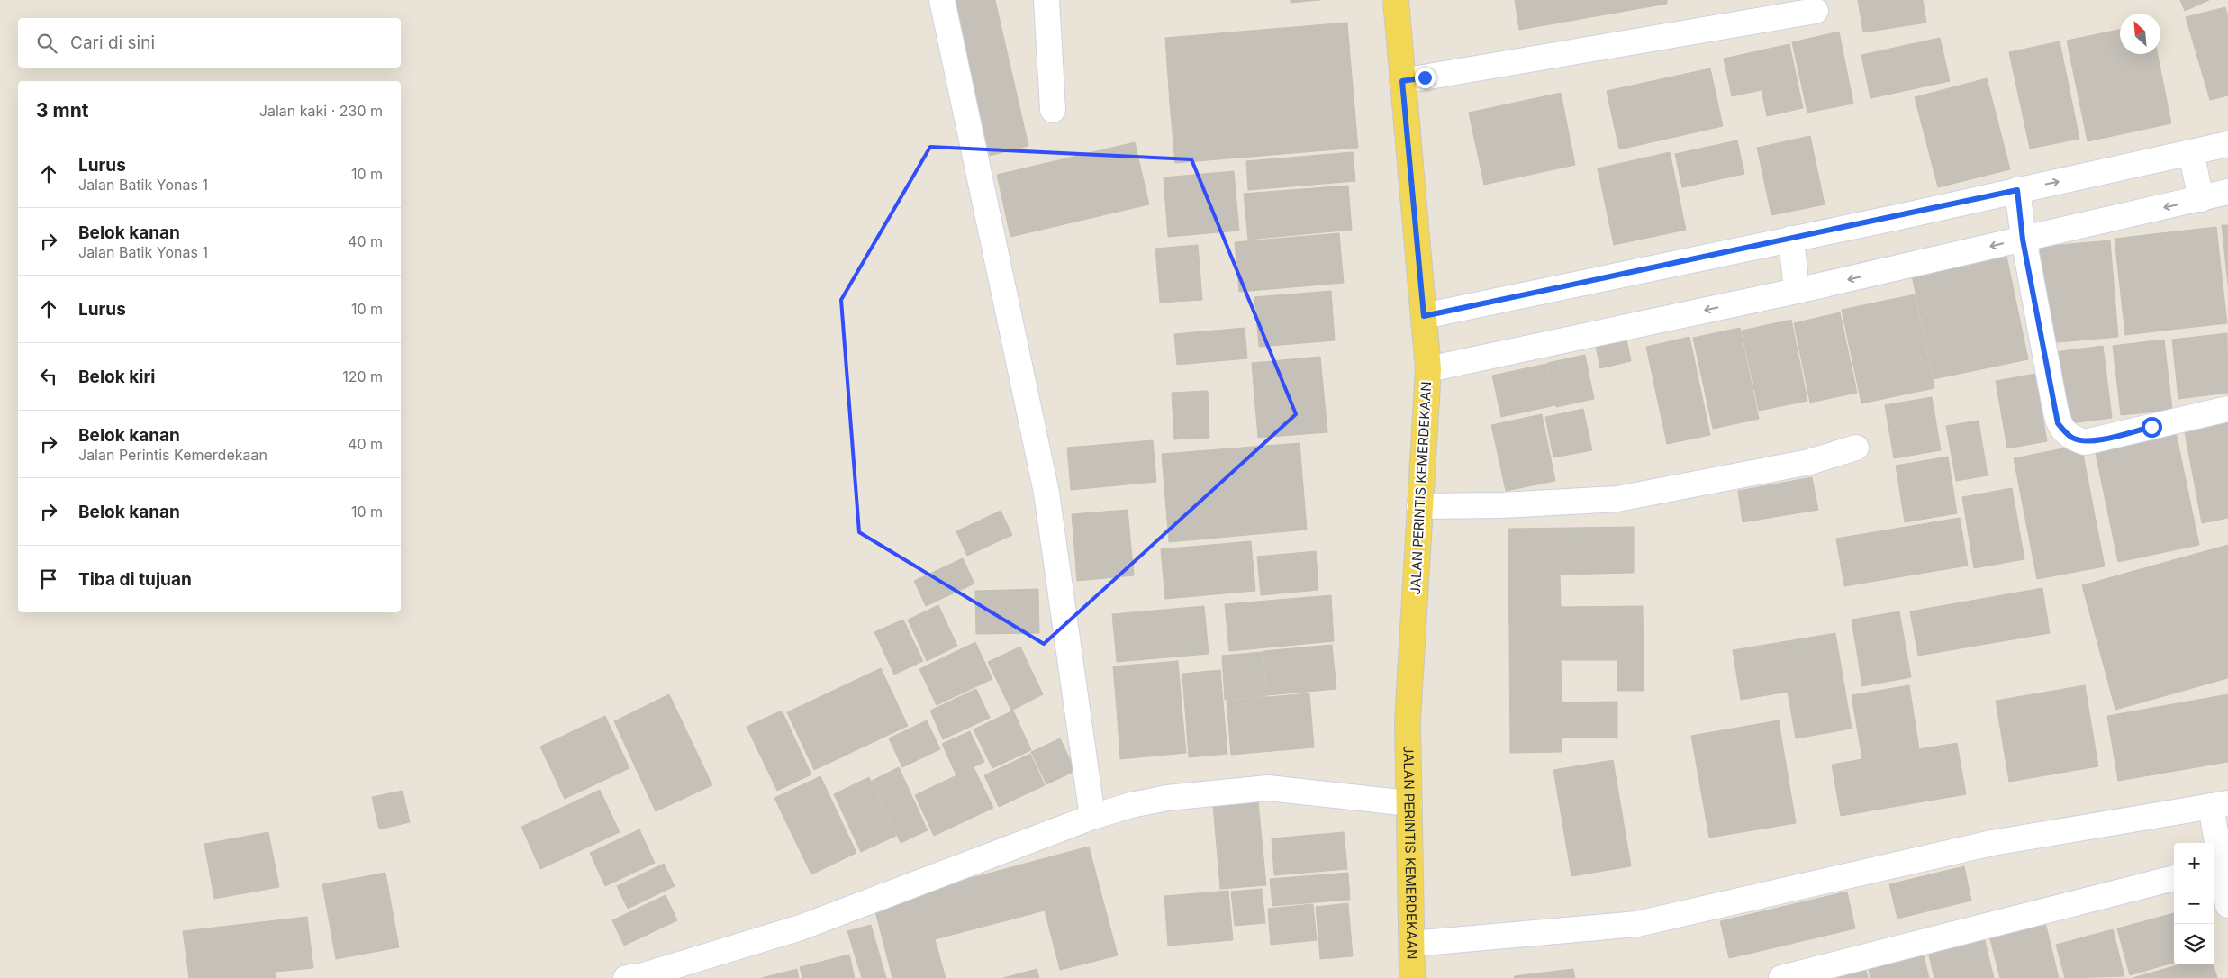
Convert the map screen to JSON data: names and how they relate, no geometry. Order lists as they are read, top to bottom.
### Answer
{
  "streets": {
    "main road": ["JALAN PERINTIS KEMERDEKAAN"]
  },
  "north": "top left",
  "page": {
    "search": "Cari di sini",
    "heading": ["3 mnt", "Jalan kaki · 230 m"],
    "list": [
      ["Lurus", "Jalan Batik Yonas 1", "10 m"],
      ["Belok kanan", "Jalan Batik Yonas 1", "40 m"],
      ["Lurus", "10 m"],
      ["Belok kiri", "120 m"],
      ["Belok kanan", "Jalan Perintis Kemerdekaan", "40 m"],
      ["Belok kanan", "10 m"],
      "Tiba di tujuan"
    ],
    "map_buttons": ["+", "−"]
  }
}
